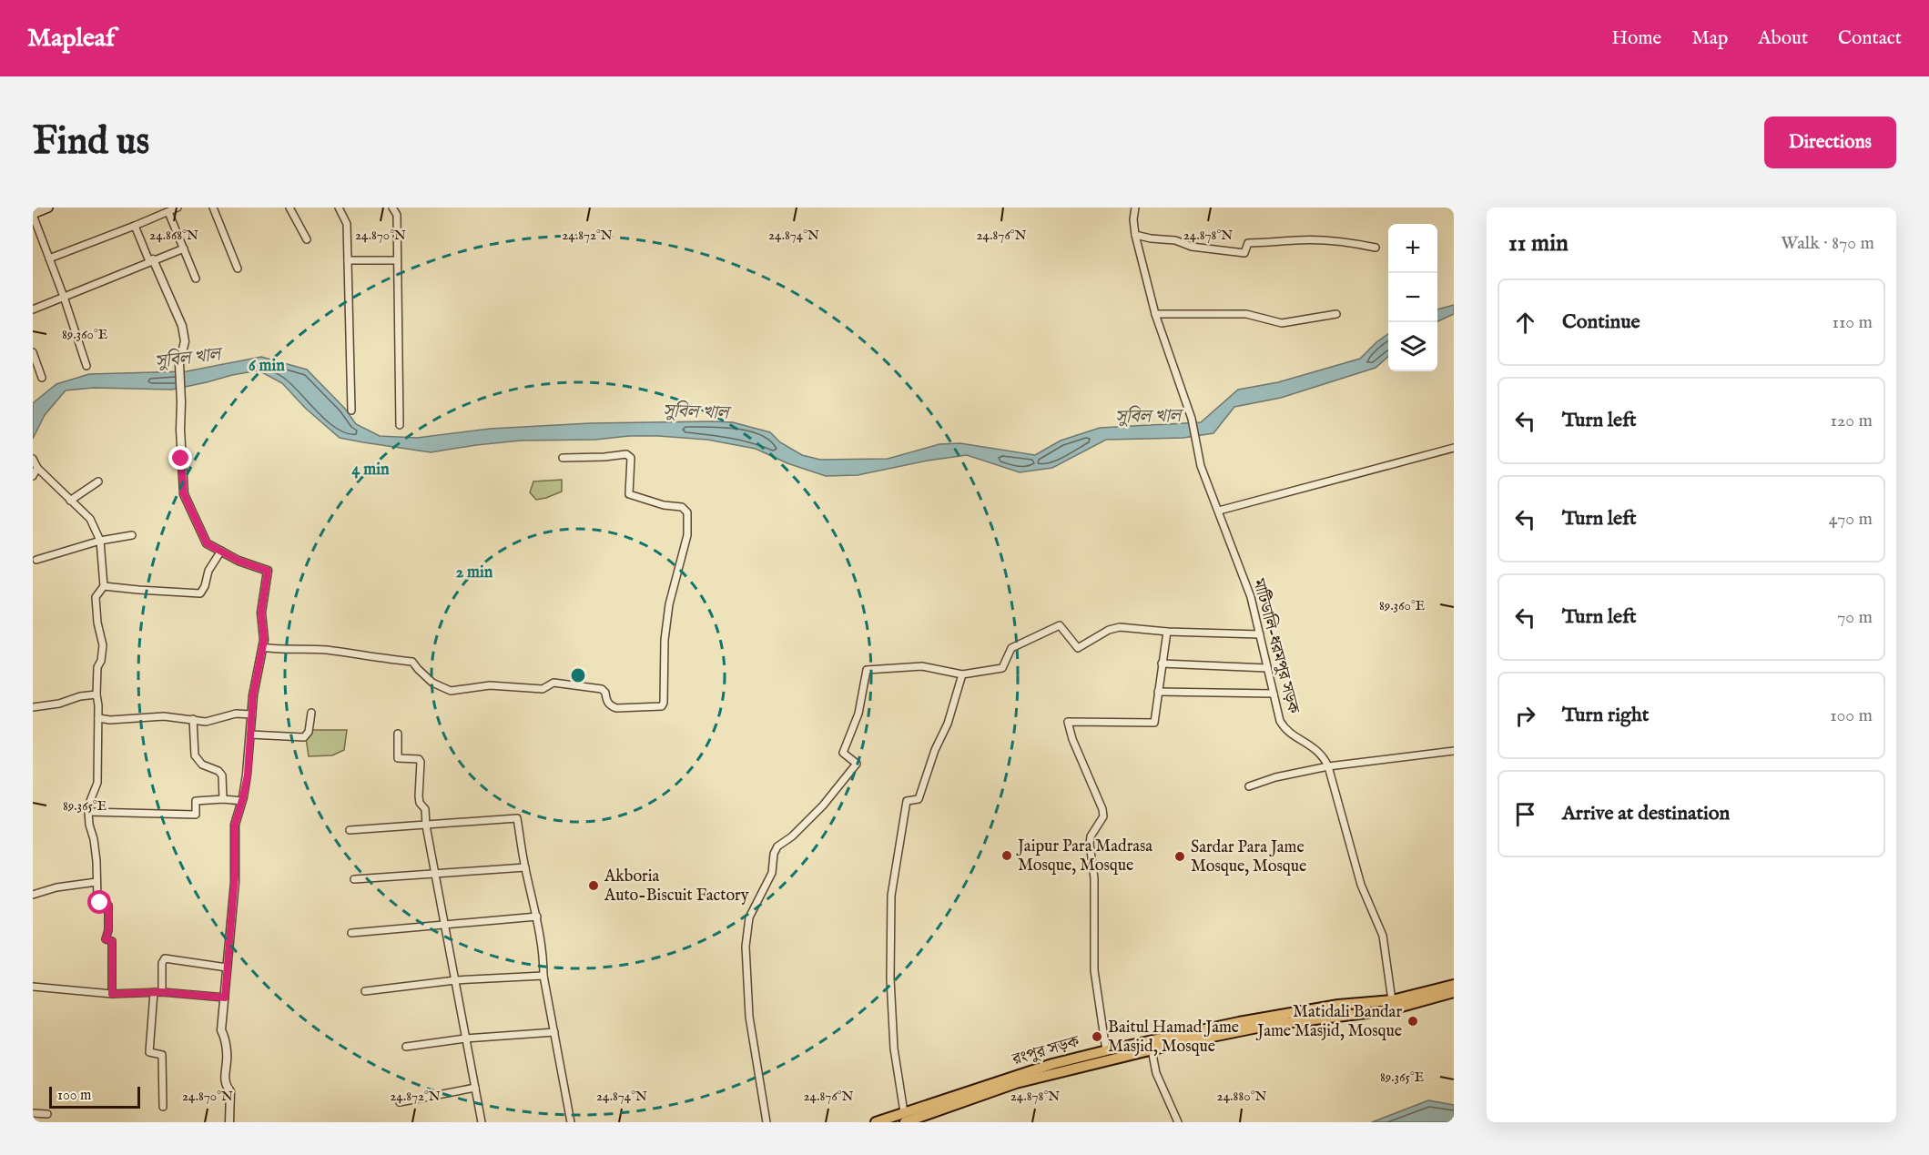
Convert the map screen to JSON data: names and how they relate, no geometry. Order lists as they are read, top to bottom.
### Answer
{
  "streets": {
    "highway": ["রংপুর সড়ক"],
    "street": ["মাটিডালি-ধরমপুর সড়ক"]
  },
  "crossings": [
    ["মাটিডালি-ধরমপুর সড়ক", "রংপুর সড়ক"]
  ],
  "water": ["সুবিল খাল"],
  "places": [
    "Jaipur Para Madrasa Mosque, Mosque",
    "Sardar Para Jame Mosque, Mosque",
    "Akboria Auto-Biscuit Factory",
    "Matidali Bandar Jame Masjid, Mosque",
    "Baitul Hamad Jame Masjid, Mosque"
  ],
  "scale_bar": "100 m",
  "page": {
    "header": "Mapleaf",
    "nav": [
      "Home",
      "Map",
      "About",
      "Contact"
    ],
    "buttons": "Directions",
    "title": "Find us",
    "heading": ["11 min", "Walk · 870 m"],
    "map_buttons": ["+", "−"],
    "list": [
      ["Continue", "110 m"],
      ["Turn left", "120 m"],
      ["Turn left", "470 m"],
      ["Turn left", "70 m"],
      ["Turn right", "100 m"],
      "Arrive at destination"
    ],
    "scale": "100 m"
  },
  "coordinates": [
    "24.868°N",
    "24.870°N",
    "24.872°N",
    "24.874°N",
    "24.876°N",
    "24.878°N",
    "89.360°E",
    "89.365°E",
    "24.880°N"
  ],
  "rings": ["6 min", "4 min", "2 min"]
}
